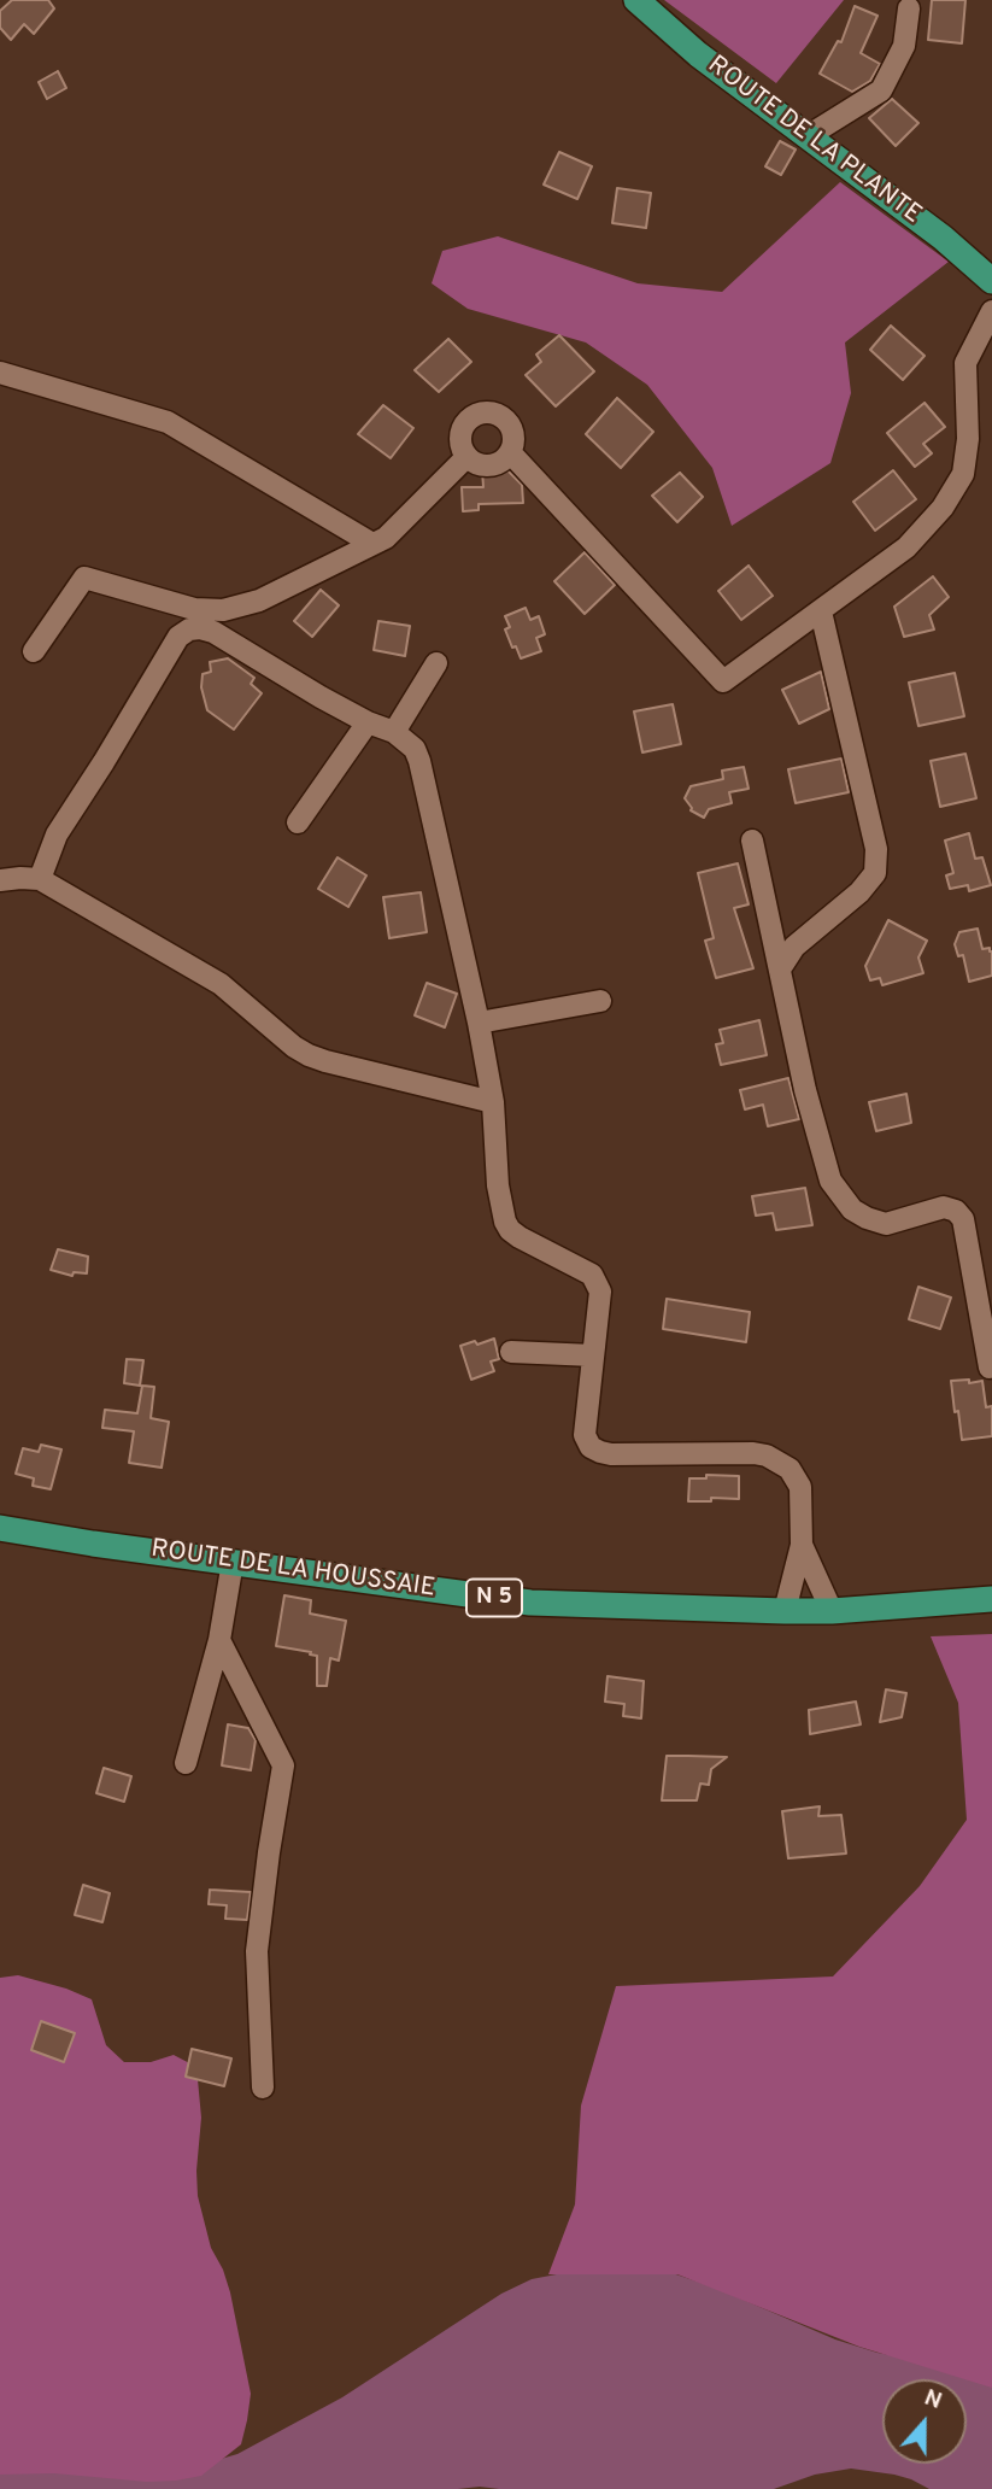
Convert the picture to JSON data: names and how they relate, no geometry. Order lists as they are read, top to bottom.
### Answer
{
  "streets": {
    "main road": ["ROUTE DE LA PLANTE", "ROUTE DE LA HOUSSAIE", "N 5"]
  },
  "north": "top"
}
